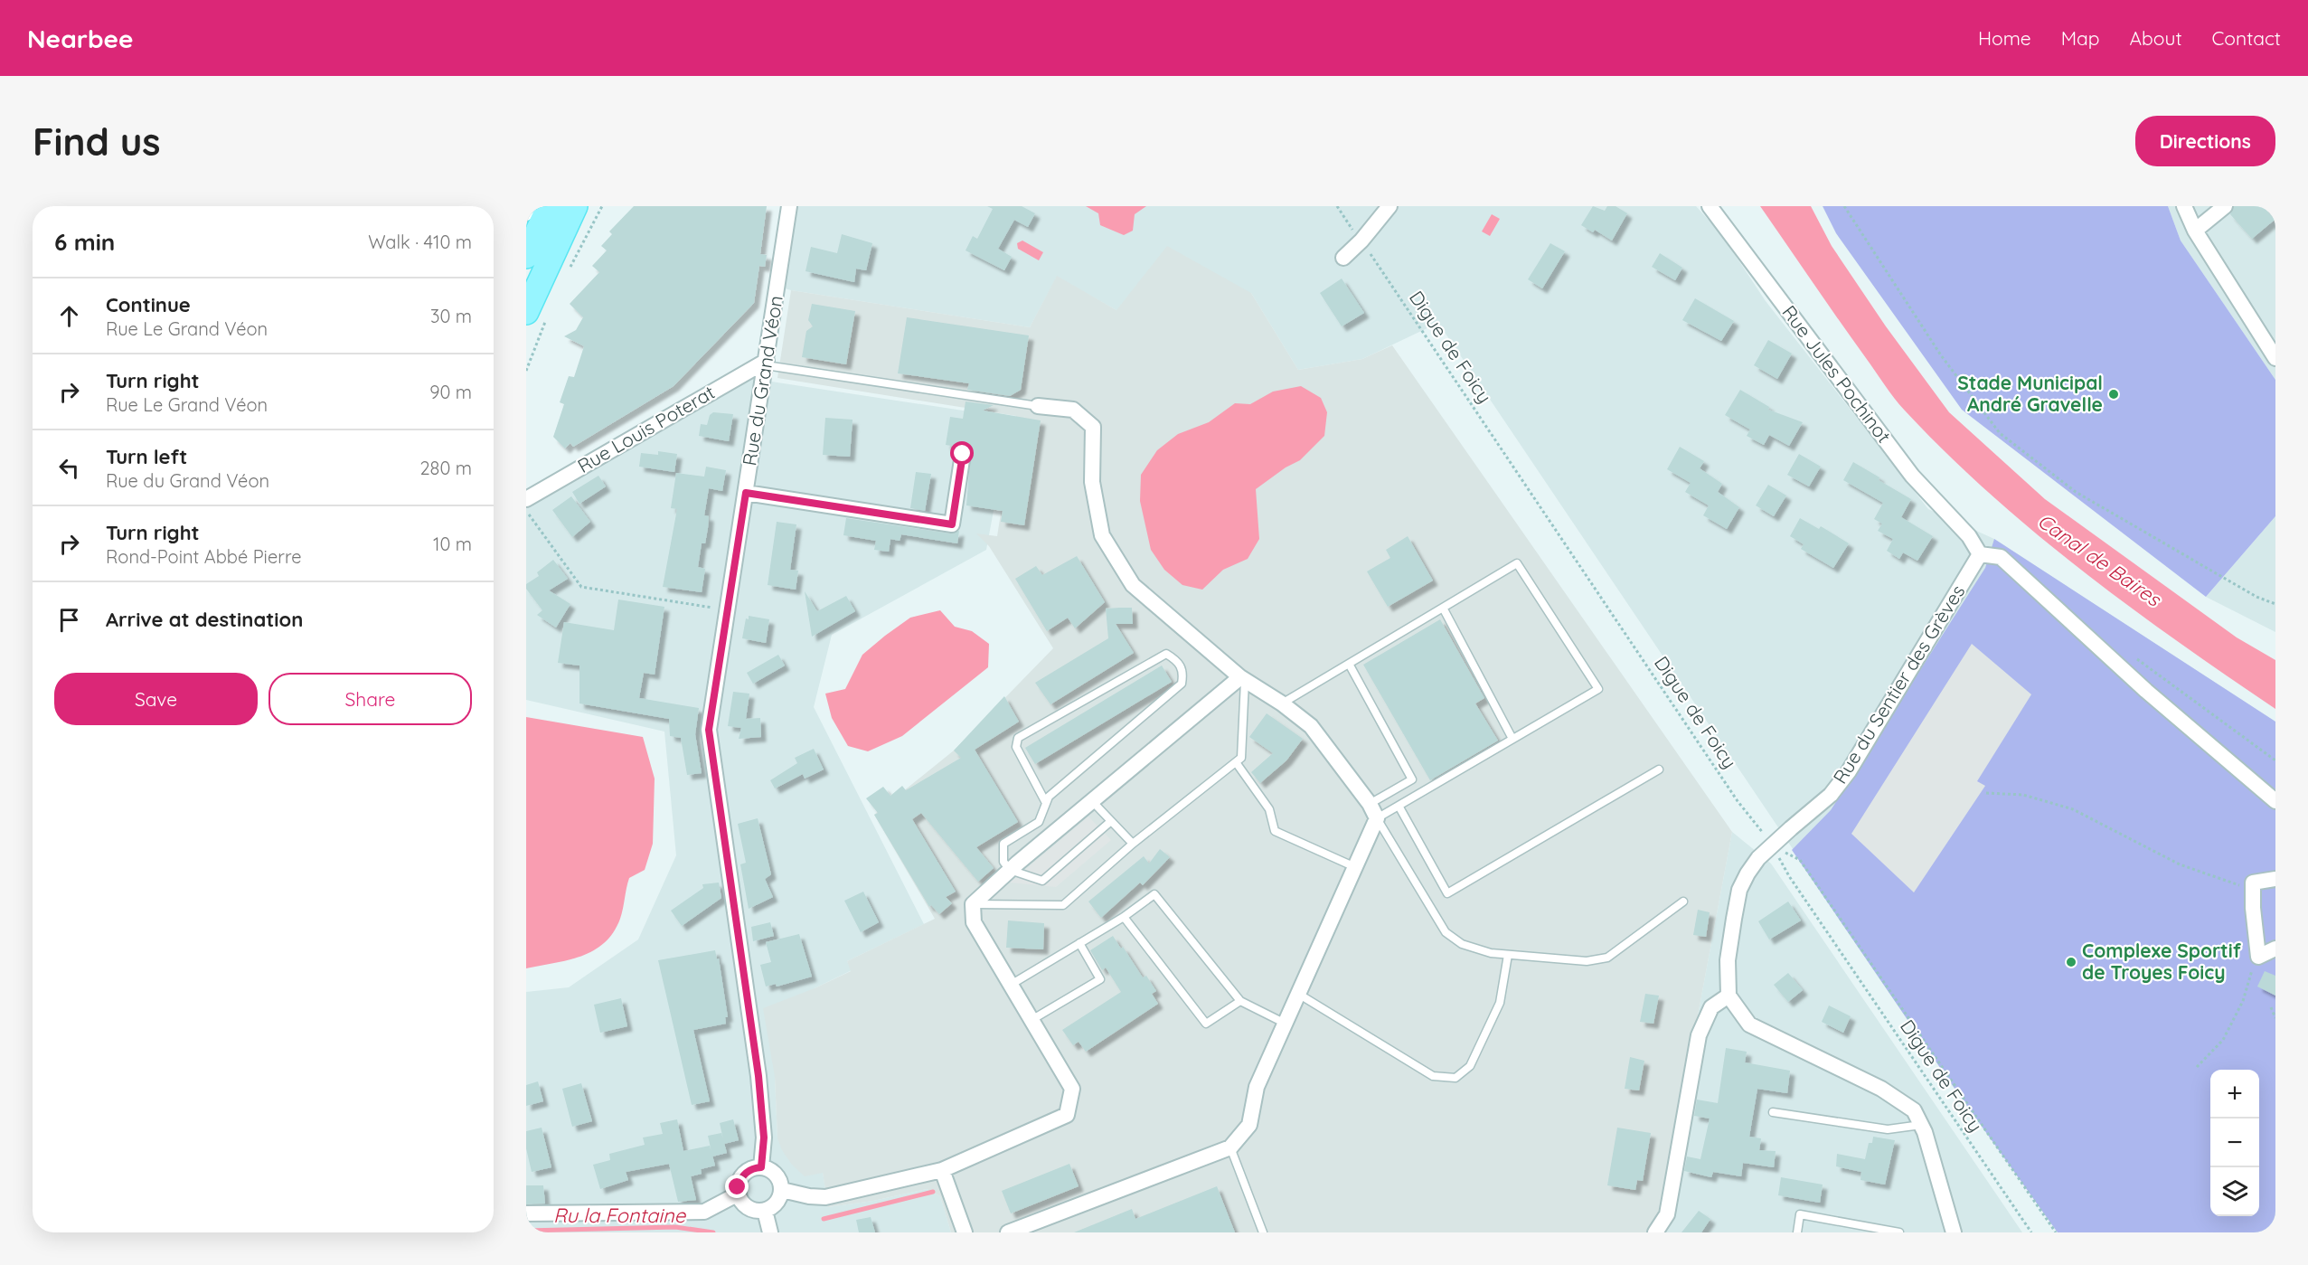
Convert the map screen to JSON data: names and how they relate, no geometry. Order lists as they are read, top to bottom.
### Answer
{
  "streets": {
    "street": [
      "Rue Jules Pochinot",
      "Rue du Grand Véon",
      "Rue Louis Poterat",
      "Rue du Sentier des Grèves"
    ],
    "path": ["Digue de Foicy"]
  },
  "crossings": [
    ["Digue de Foicy", "Rue du Sentier des Grèves"],
    ["Rue Jules Pochinot", "Rue du Sentier des Grèves"],
    ["Rue du Grand Véon", "Rue Louis Poterat"]
  ],
  "water": ["Canal de Baires", "Ru la Fontaine"],
  "places": ["Stade Municipal André Gravelle", "Complexe Sportif de Troyes Foicy"],
  "page": {
    "header": "Nearbee",
    "nav": [
      "Home",
      "Map",
      "About",
      "Contact"
    ],
    "buttons": [
      "Directions",
      ["Save", "Share"]
    ],
    "title": "Find us",
    "heading": ["6 min", "Walk · 410 m"],
    "list": [
      ["Continue", "Rue Le Grand Véon", "30 m"],
      ["Turn right", "Rue Le Grand Véon", "90 m"],
      ["Turn left", "Rue du Grand Véon", "280 m"],
      ["Turn right", "Rond-Point Abbé Pierre", "10 m"],
      "Arrive at destination"
    ],
    "map_buttons": ["+", "−"]
  }
}
